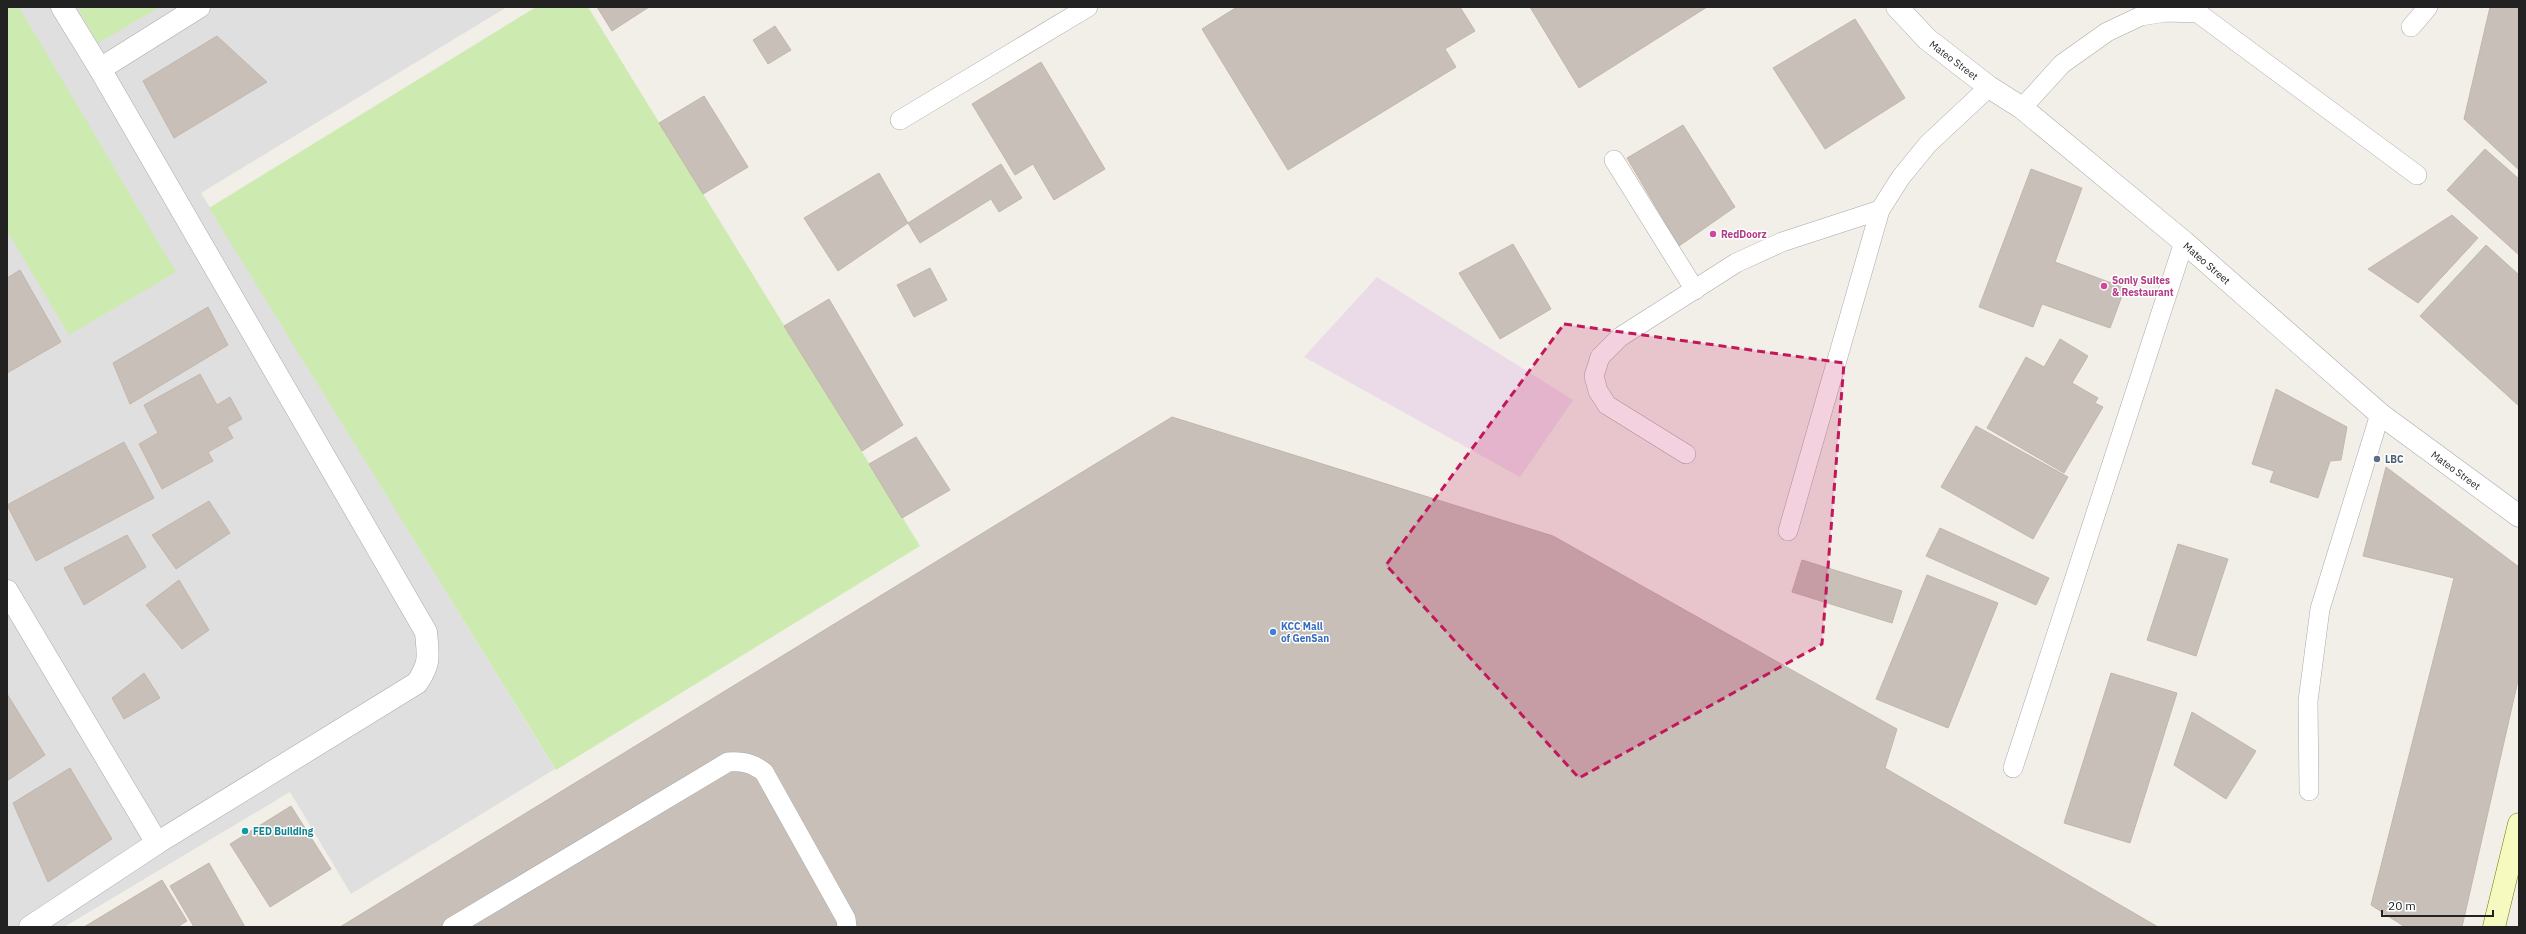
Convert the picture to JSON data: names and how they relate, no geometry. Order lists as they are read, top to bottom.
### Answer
{
  "streets": {
    "street": ["Mateo Street"]
  },
  "places": [
    "RedDoorz",
    "Sonly Suites & Restaurant",
    "LBC",
    "KCC Mall of GenSan",
    "FED Building"
  ],
  "scale_bar": "20 m"
}
